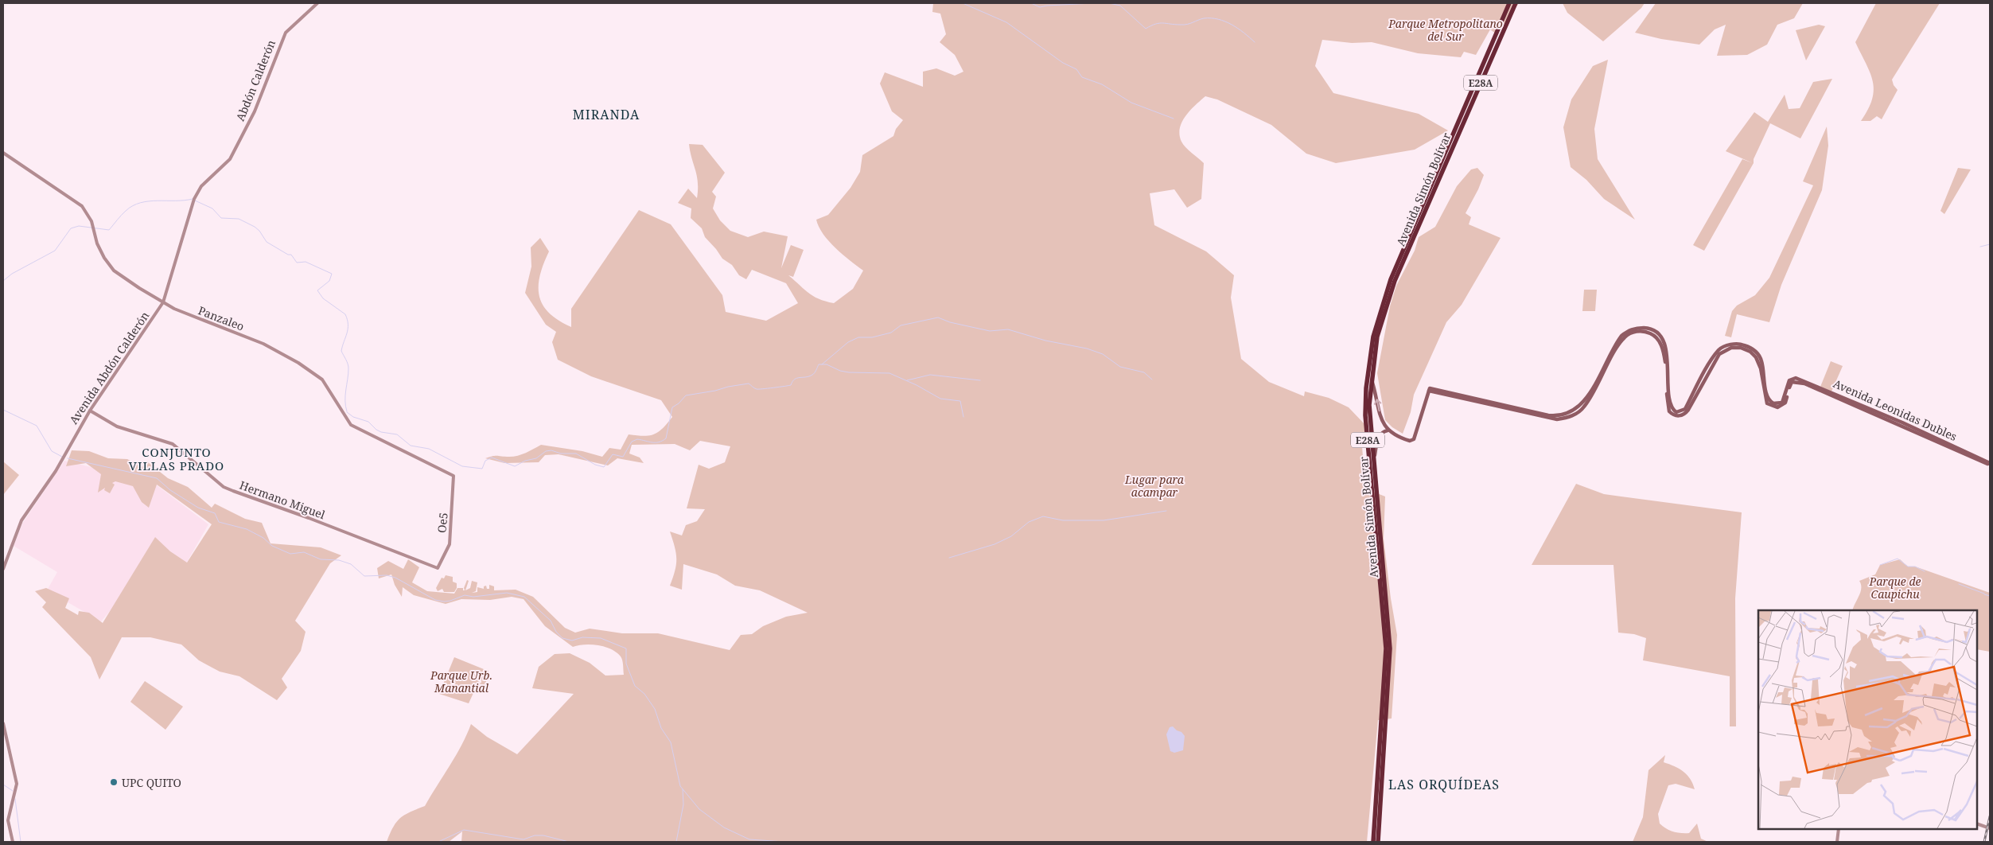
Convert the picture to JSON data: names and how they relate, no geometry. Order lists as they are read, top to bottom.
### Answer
{
  "streets": {
    "highway": ["E28A", "Avenida Simón Bolívar"],
    "main road": ["Avenida Leonidas Dubles"],
    "street": [
      "Abdón Calderón",
      "Panzaleo",
      "Avenida Abdón Calderón",
      "Hermano Miguel",
      "Oe5"
    ]
  },
  "crossings": [
    ["Abdón Calderón", "Avenida Abdón Calderón"],
    ["Panzaleo", "Avenida Abdón Calderón"],
    ["Panzaleo", "Oe5"],
    ["Avenida Abdón Calderón", "Hermano Miguel"],
    ["Hermano Miguel", "Oe5"]
  ],
  "districts": ["MIRANDA", "CONJUNTO VILLAS PRADO", "LAS ORQUÍDEAS"],
  "parks": [
    "Parque Metropolitano del Sur",
    "Lugar para acampar",
    "Parque de Caupichu",
    "Parque Urb. Manantial"
  ],
  "places": ["UPC QUITO"]
}
